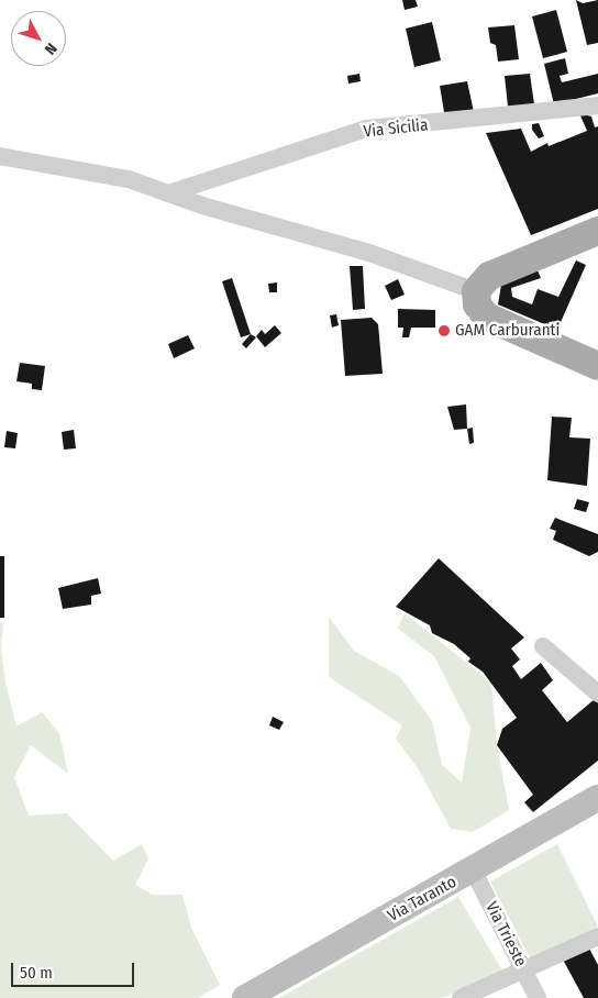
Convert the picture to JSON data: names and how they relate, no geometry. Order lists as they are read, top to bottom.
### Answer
{
  "streets": {
    "street": ["Via Sicilia", "Via Taranto", "Via Trieste"]
  },
  "crossings": [
    ["Via Taranto", "Via Trieste"]
  ],
  "places": ["GAM Carburanti"],
  "scale_bar": "50 m",
  "north": "bottom right"
}
